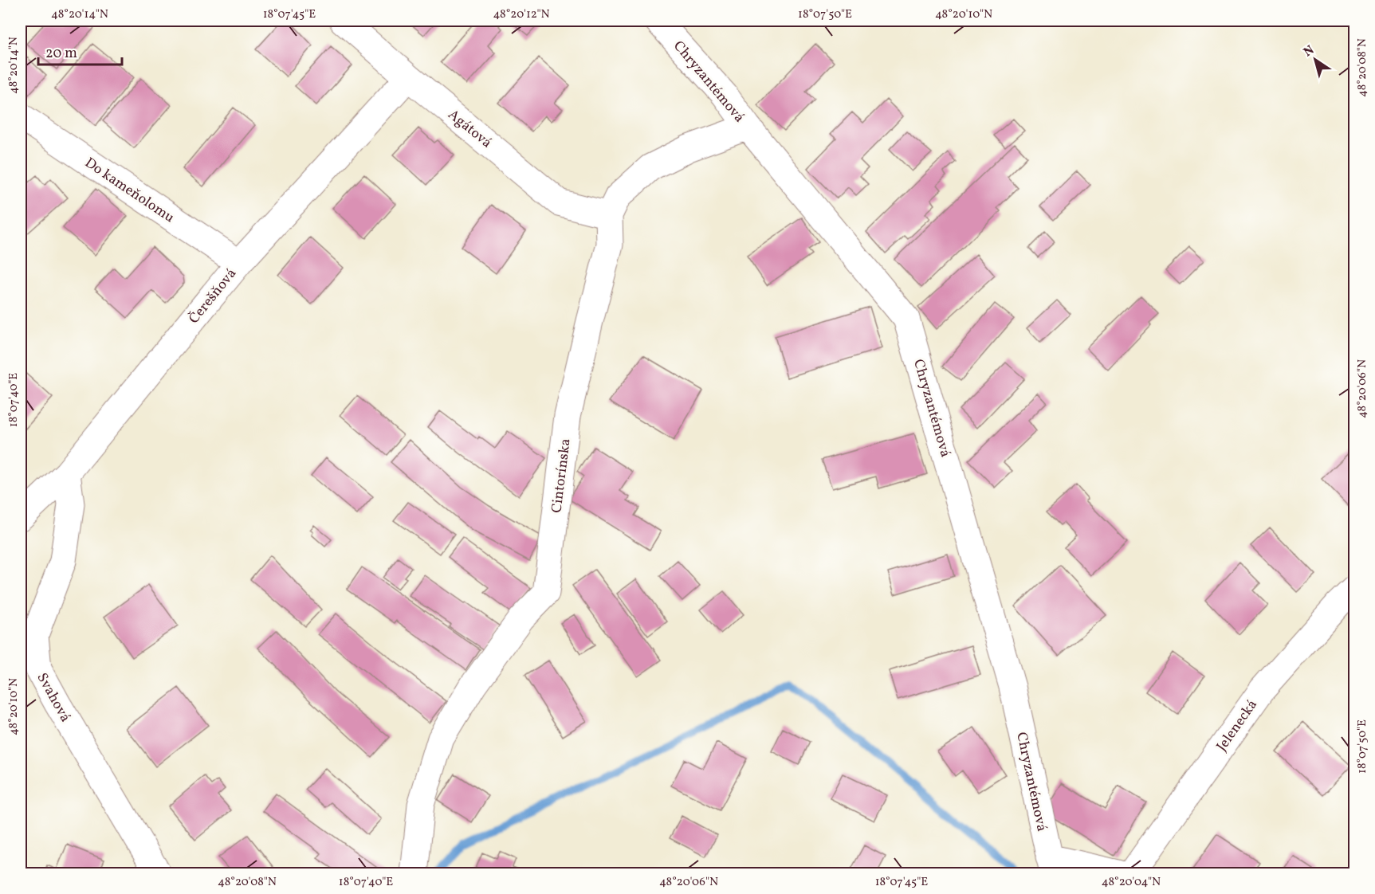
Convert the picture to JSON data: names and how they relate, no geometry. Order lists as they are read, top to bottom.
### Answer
{
  "streets": {
    "street": [
      "Chryzantémová",
      "Agátová",
      "Do kameňolomu",
      "Čerešňová",
      "Cintorínska",
      "Svahová",
      "Jelenecká"
    ]
  },
  "crossings": [
    ["Agátová", "Čerešňová"],
    ["Agátová", "Cintorínska"],
    ["Do kameňolomu", "Čerešňová"],
    ["Čerešňová", "Svahová"]
  ],
  "scale_bar": "20 m",
  "north": "top left",
  "coordinates": [
    "48°20'14\"N",
    "18°07'45\"E",
    "48°20'12\"N",
    "18°07'50\"E",
    "48°20'10\"N",
    "48°20'08\"N",
    "48°20'06\"N",
    "18°07'40\"E",
    "48°20'04\"N"
  ]
}
